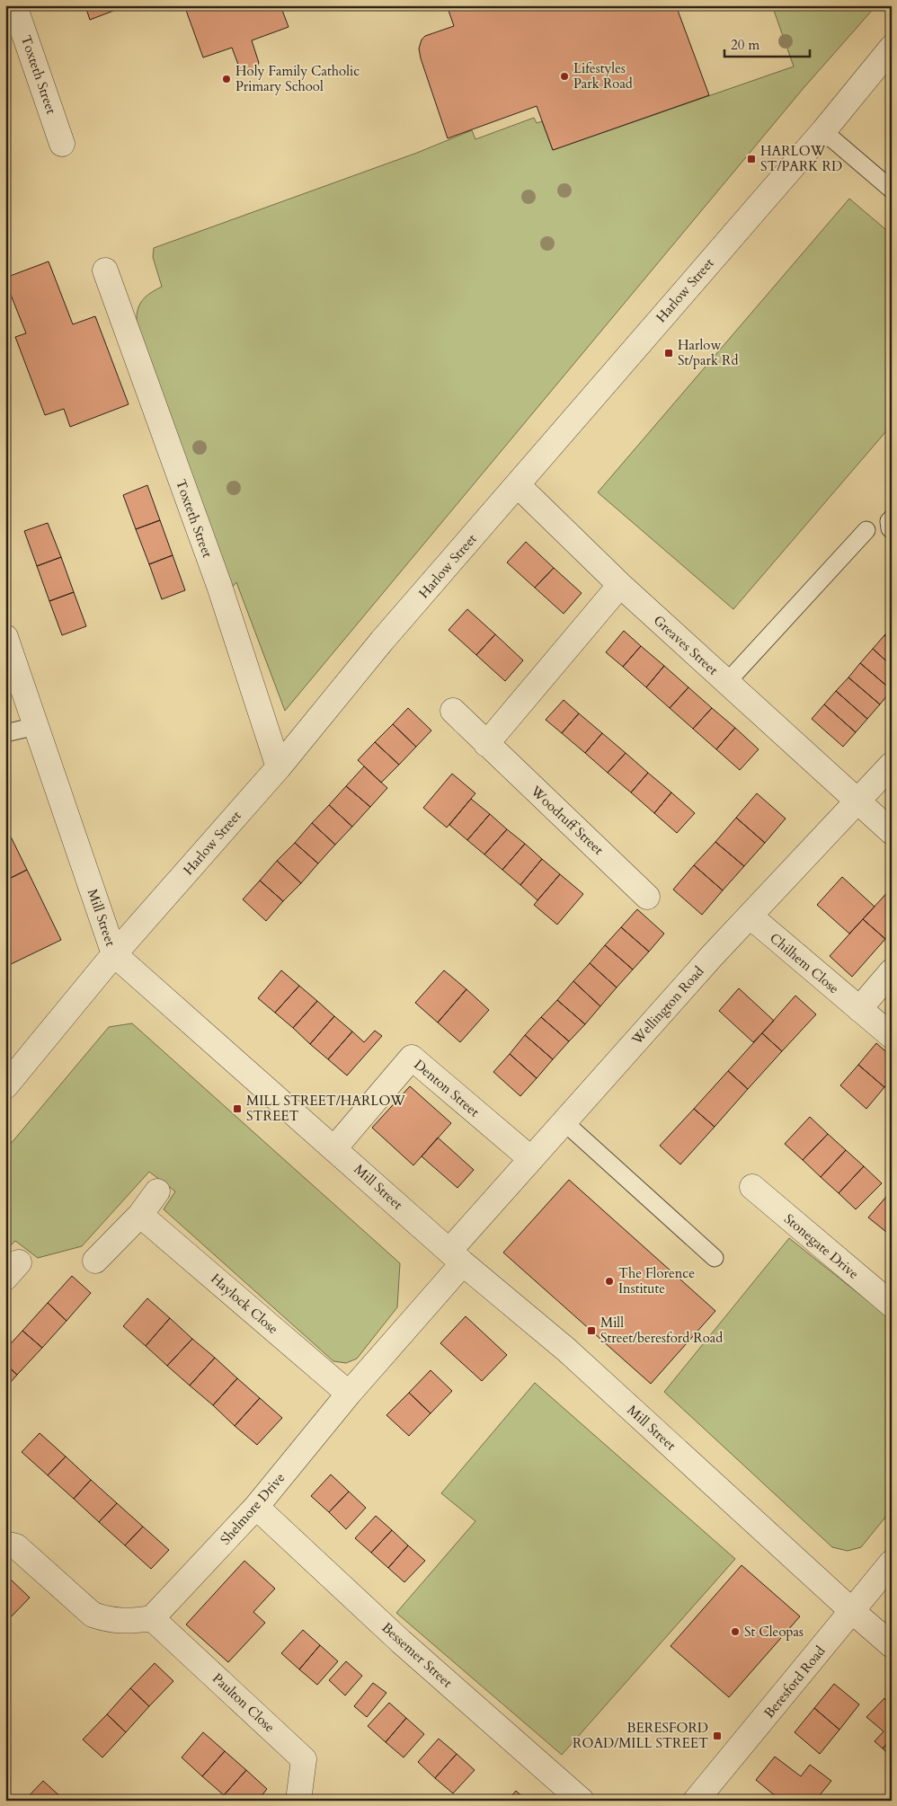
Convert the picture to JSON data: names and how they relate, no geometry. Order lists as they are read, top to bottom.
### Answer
{
  "streets": {
    "street": [
      "Toxteth Street",
      "Harlow Street",
      "Greaves Street",
      "Woodruff Street",
      "Mill Street",
      "Chilhem Close",
      "Wellington Road",
      "Denton Street",
      "Stonegate Drive",
      "Haylock Close",
      "Shelmore Drive",
      "Bessemer Street",
      "Beresford Road",
      "Paulton Close"
    ]
  },
  "crossings": [
    ["Toxteth Street", "Harlow Street"],
    ["Harlow Street", "Greaves Street"],
    ["Harlow Street", "Mill Street"],
    ["Greaves Street", "Wellington Road"],
    ["Mill Street", "Wellington Road"],
    ["Mill Street", "Denton Street"],
    ["Mill Street", "Shelmore Drive"],
    ["Mill Street", "Beresford Road"],
    ["Chilhem Close", "Wellington Road"],
    ["Wellington Road", "Denton Street"],
    ["Wellington Road", "Shelmore Drive"],
    ["Haylock Close", "Shelmore Drive"],
    ["Shelmore Drive", "Bessemer Street"],
    ["Shelmore Drive", "Paulton Close"]
  ],
  "places": {
    "other": [
      "Lifestyles Park Road",
      "Holy Family Catholic Primary School",
      "The Florence Institute",
      "St Cleopas"
    ],
    "transit": [
      "HARLOW ST/PARK RD",
      "Harlow St/park Rd",
      "MILL STREET/HARLOW STREET",
      "Mill Street/beresford Road",
      "BERESFORD ROAD/MILL STREET"
    ]
  },
  "scale_bar": "20 m"
}
